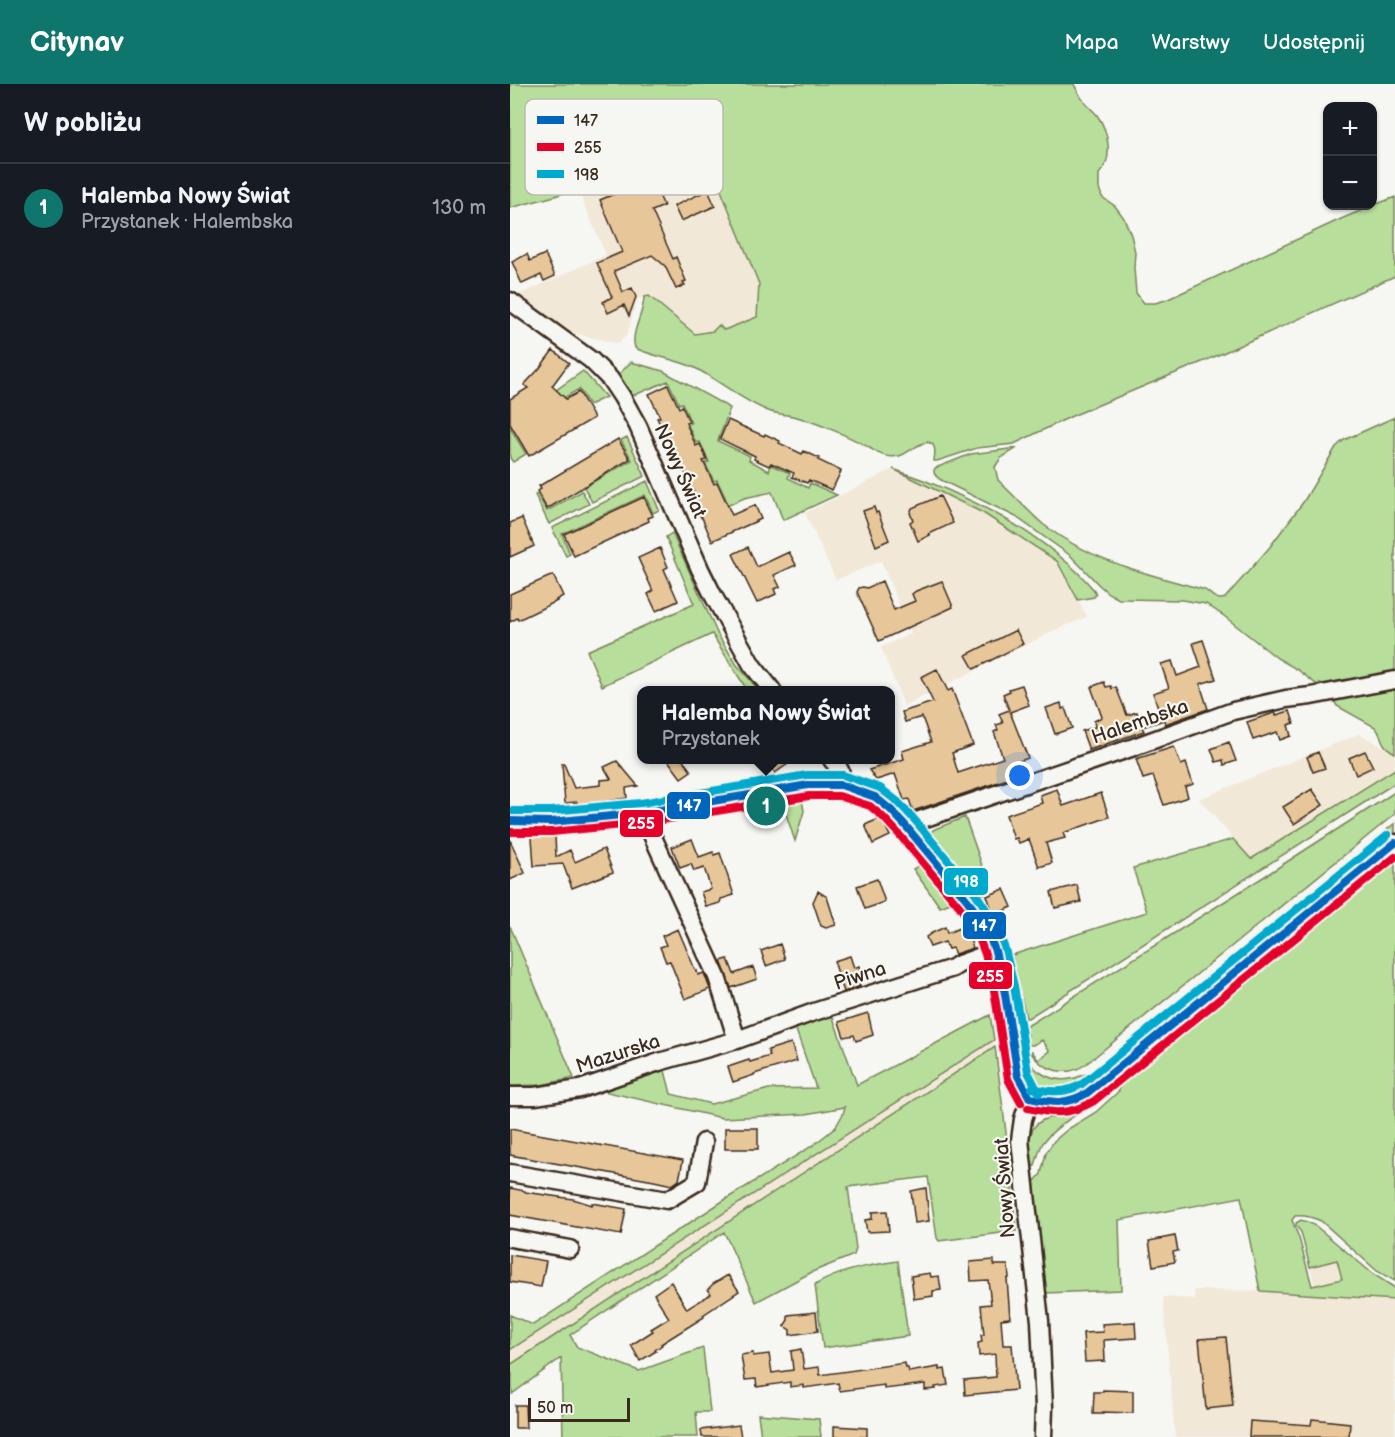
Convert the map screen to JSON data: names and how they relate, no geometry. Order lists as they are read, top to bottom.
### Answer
{
  "streets": {
    "street": [
      "Nowy Świat",
      "Halembska",
      "Piwna",
      "Mazurska"
    ]
  },
  "crossings": [
    ["Piwna", "Mazurska"]
  ],
  "lines": ["transit line 198", "transit line 147", "transit line 255"],
  "legend": ["147", "255", "198"],
  "scale_bar": "50 m",
  "page": {
    "header": "Citynav",
    "nav": ["Mapa", "Warstwy", "Udostępnij"],
    "heading": "W pobliżu",
    "map_buttons": ["+", "−"],
    "list": [
      {
        "mark": "1",
        "name": "Halemba Nowy Świat",
        "note": "Przystanek · Halembska",
        "value": "130 m"
      }
    ],
    "popup": ["Halemba Nowy Świat", "Przystanek"],
    "pins": "1",
    "scale": "50 m"
  }
}
